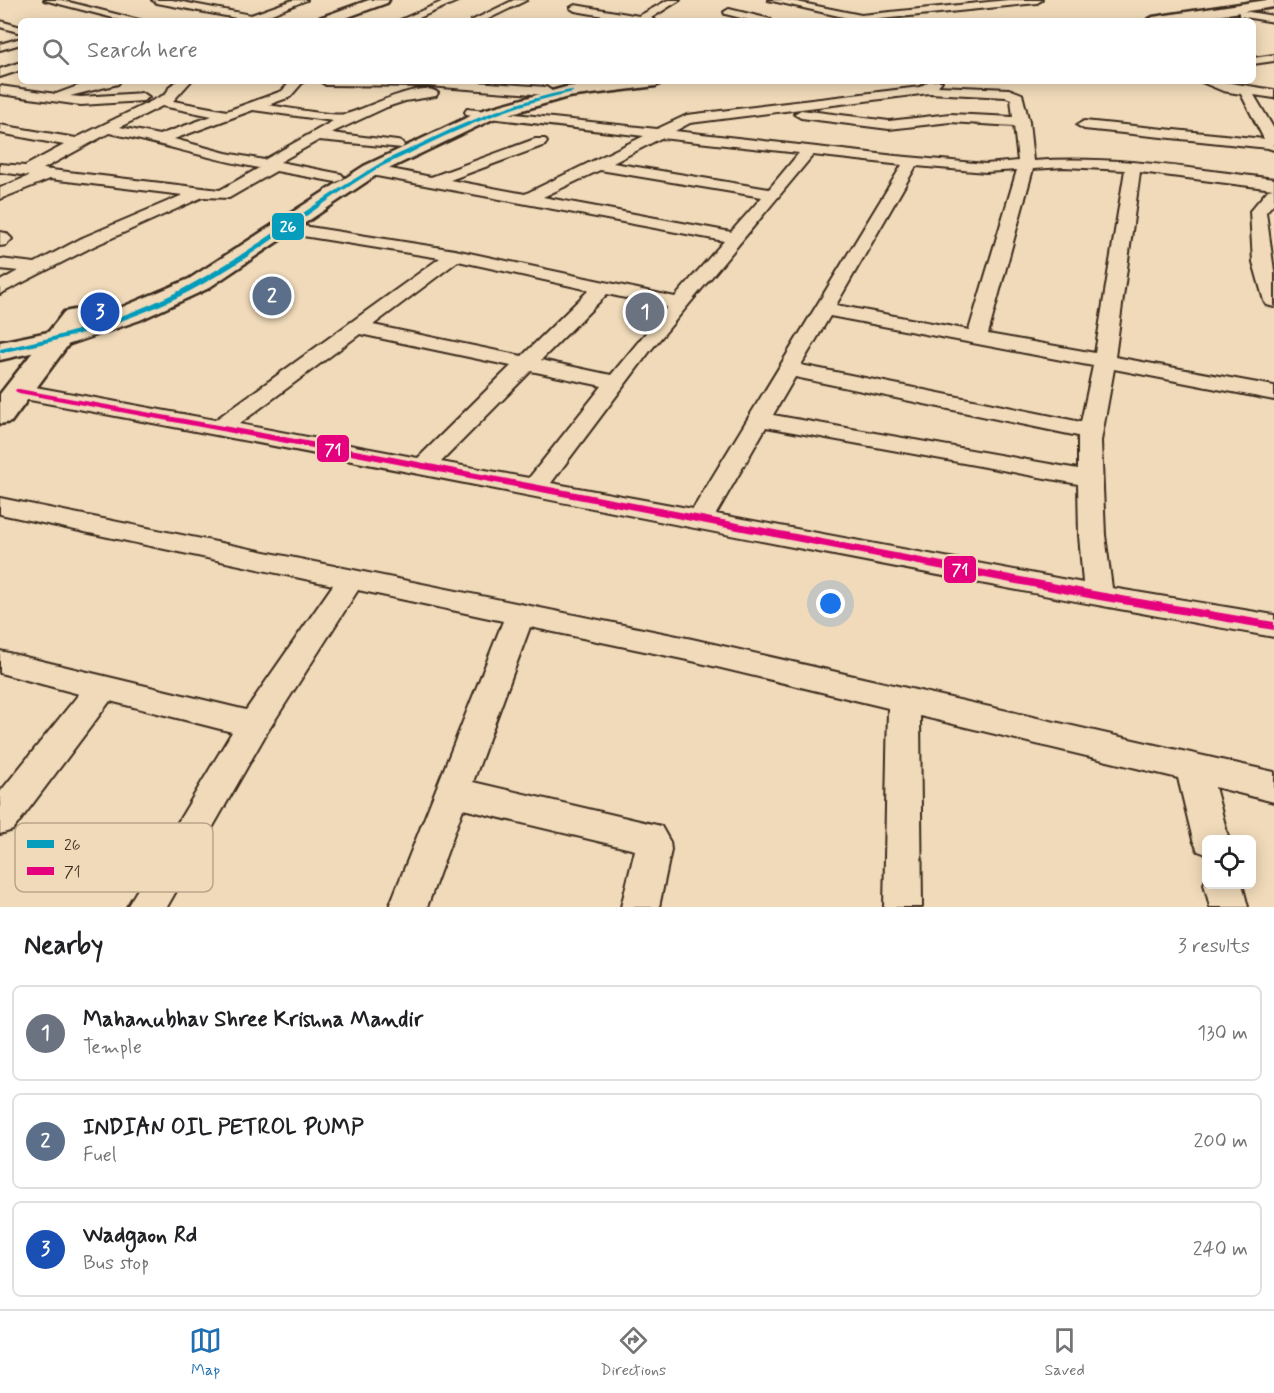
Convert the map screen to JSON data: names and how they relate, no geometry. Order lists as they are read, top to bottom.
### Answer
{
  "lines": ["transit line 26", "transit line 71"],
  "legend": ["26", "71"],
  "page": {
    "search": "Search here",
    "pins": ["2", "1", "3"],
    "heading": ["Nearby", "3 results"],
    "list": [
      {
        "mark": "1",
        "name": "Mahanubhav Shree Krishna Mandir",
        "note": "Temple",
        "value": "130 m"
      },
      {
        "mark": "2",
        "name": "INDIAN OIL PETROL PUMP",
        "note": "Fuel",
        "value": "200 m"
      },
      {
        "mark": "3",
        "name": "Wadgaon Rd",
        "note": "Bus stop",
        "value": "240 m"
      }
    ],
    "nav": ["Map", "Directions", "Saved"]
  }
}
